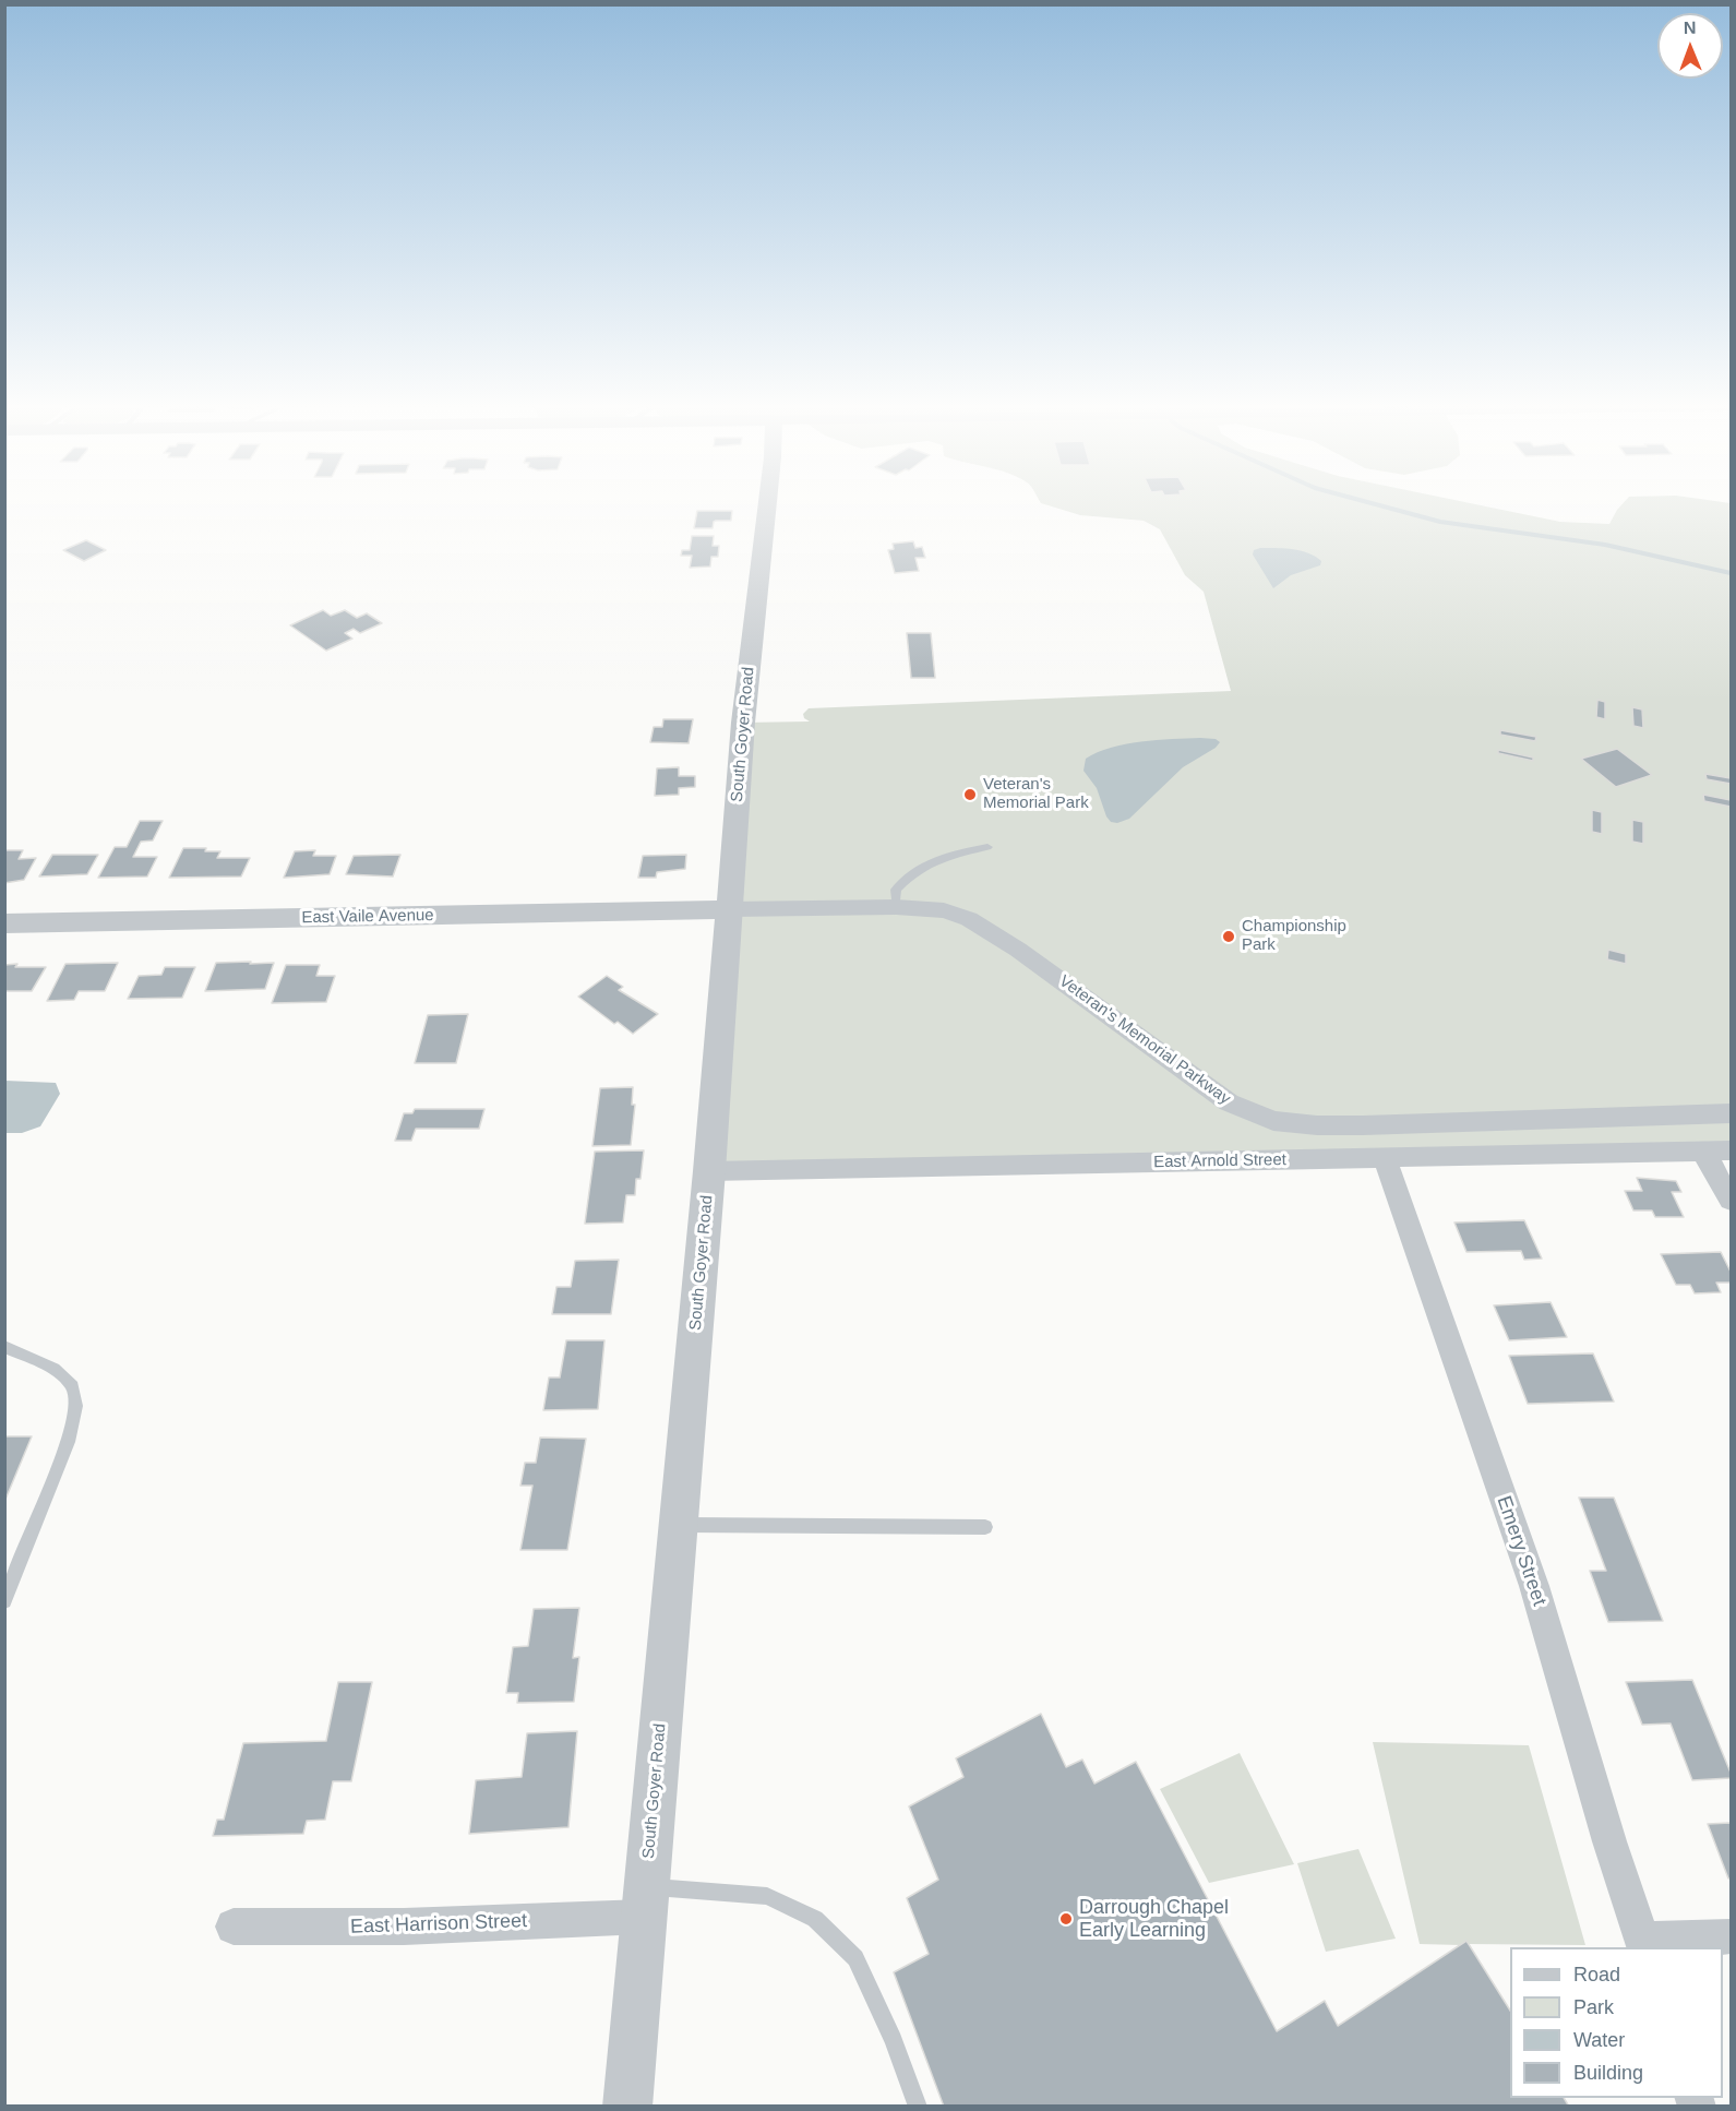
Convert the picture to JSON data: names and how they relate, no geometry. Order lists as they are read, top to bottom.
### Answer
{
  "streets": {
    "street": [
      "South Goyer Road",
      "East Vaile Avenue",
      "Veteran's Memorial Parkway",
      "East Arnold Street",
      "Emery Street",
      "East Harrison Street"
    ]
  },
  "crossings": [
    ["South Goyer Road", "East Vaile Avenue"],
    ["South Goyer Road", "Veteran's Memorial Parkway"],
    ["South Goyer Road", "East Arnold Street"],
    ["South Goyer Road", "East Harrison Street"],
    ["East Vaile Avenue", "Veteran's Memorial Parkway"],
    ["East Arnold Street", "Emery Street"]
  ],
  "places": ["Veteran's Memorial Park", "Championship Park", "Darrough Chapel Early Learning"],
  "legend": [
    "Road",
    "Park",
    "Water",
    "Building"
  ],
  "north": "top"
}
